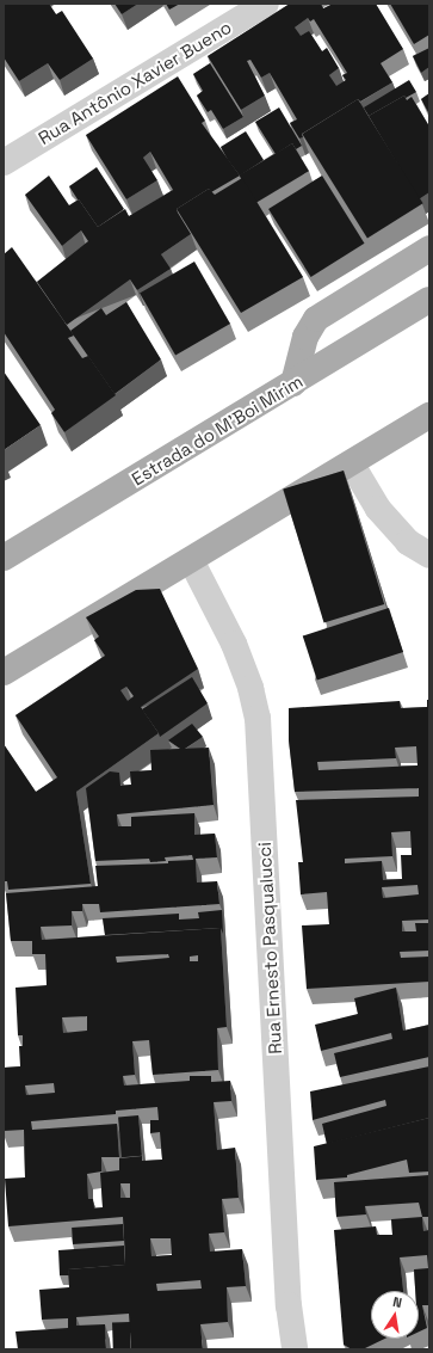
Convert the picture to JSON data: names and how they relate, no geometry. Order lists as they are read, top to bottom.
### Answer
{
  "streets": {
    "main road": ["Estrada do M'Boi Mirim"],
    "street": ["Rua Antônio Xavier Bueno", "Rua Ernesto Pasqualucci"]
  },
  "north": "top"
}
